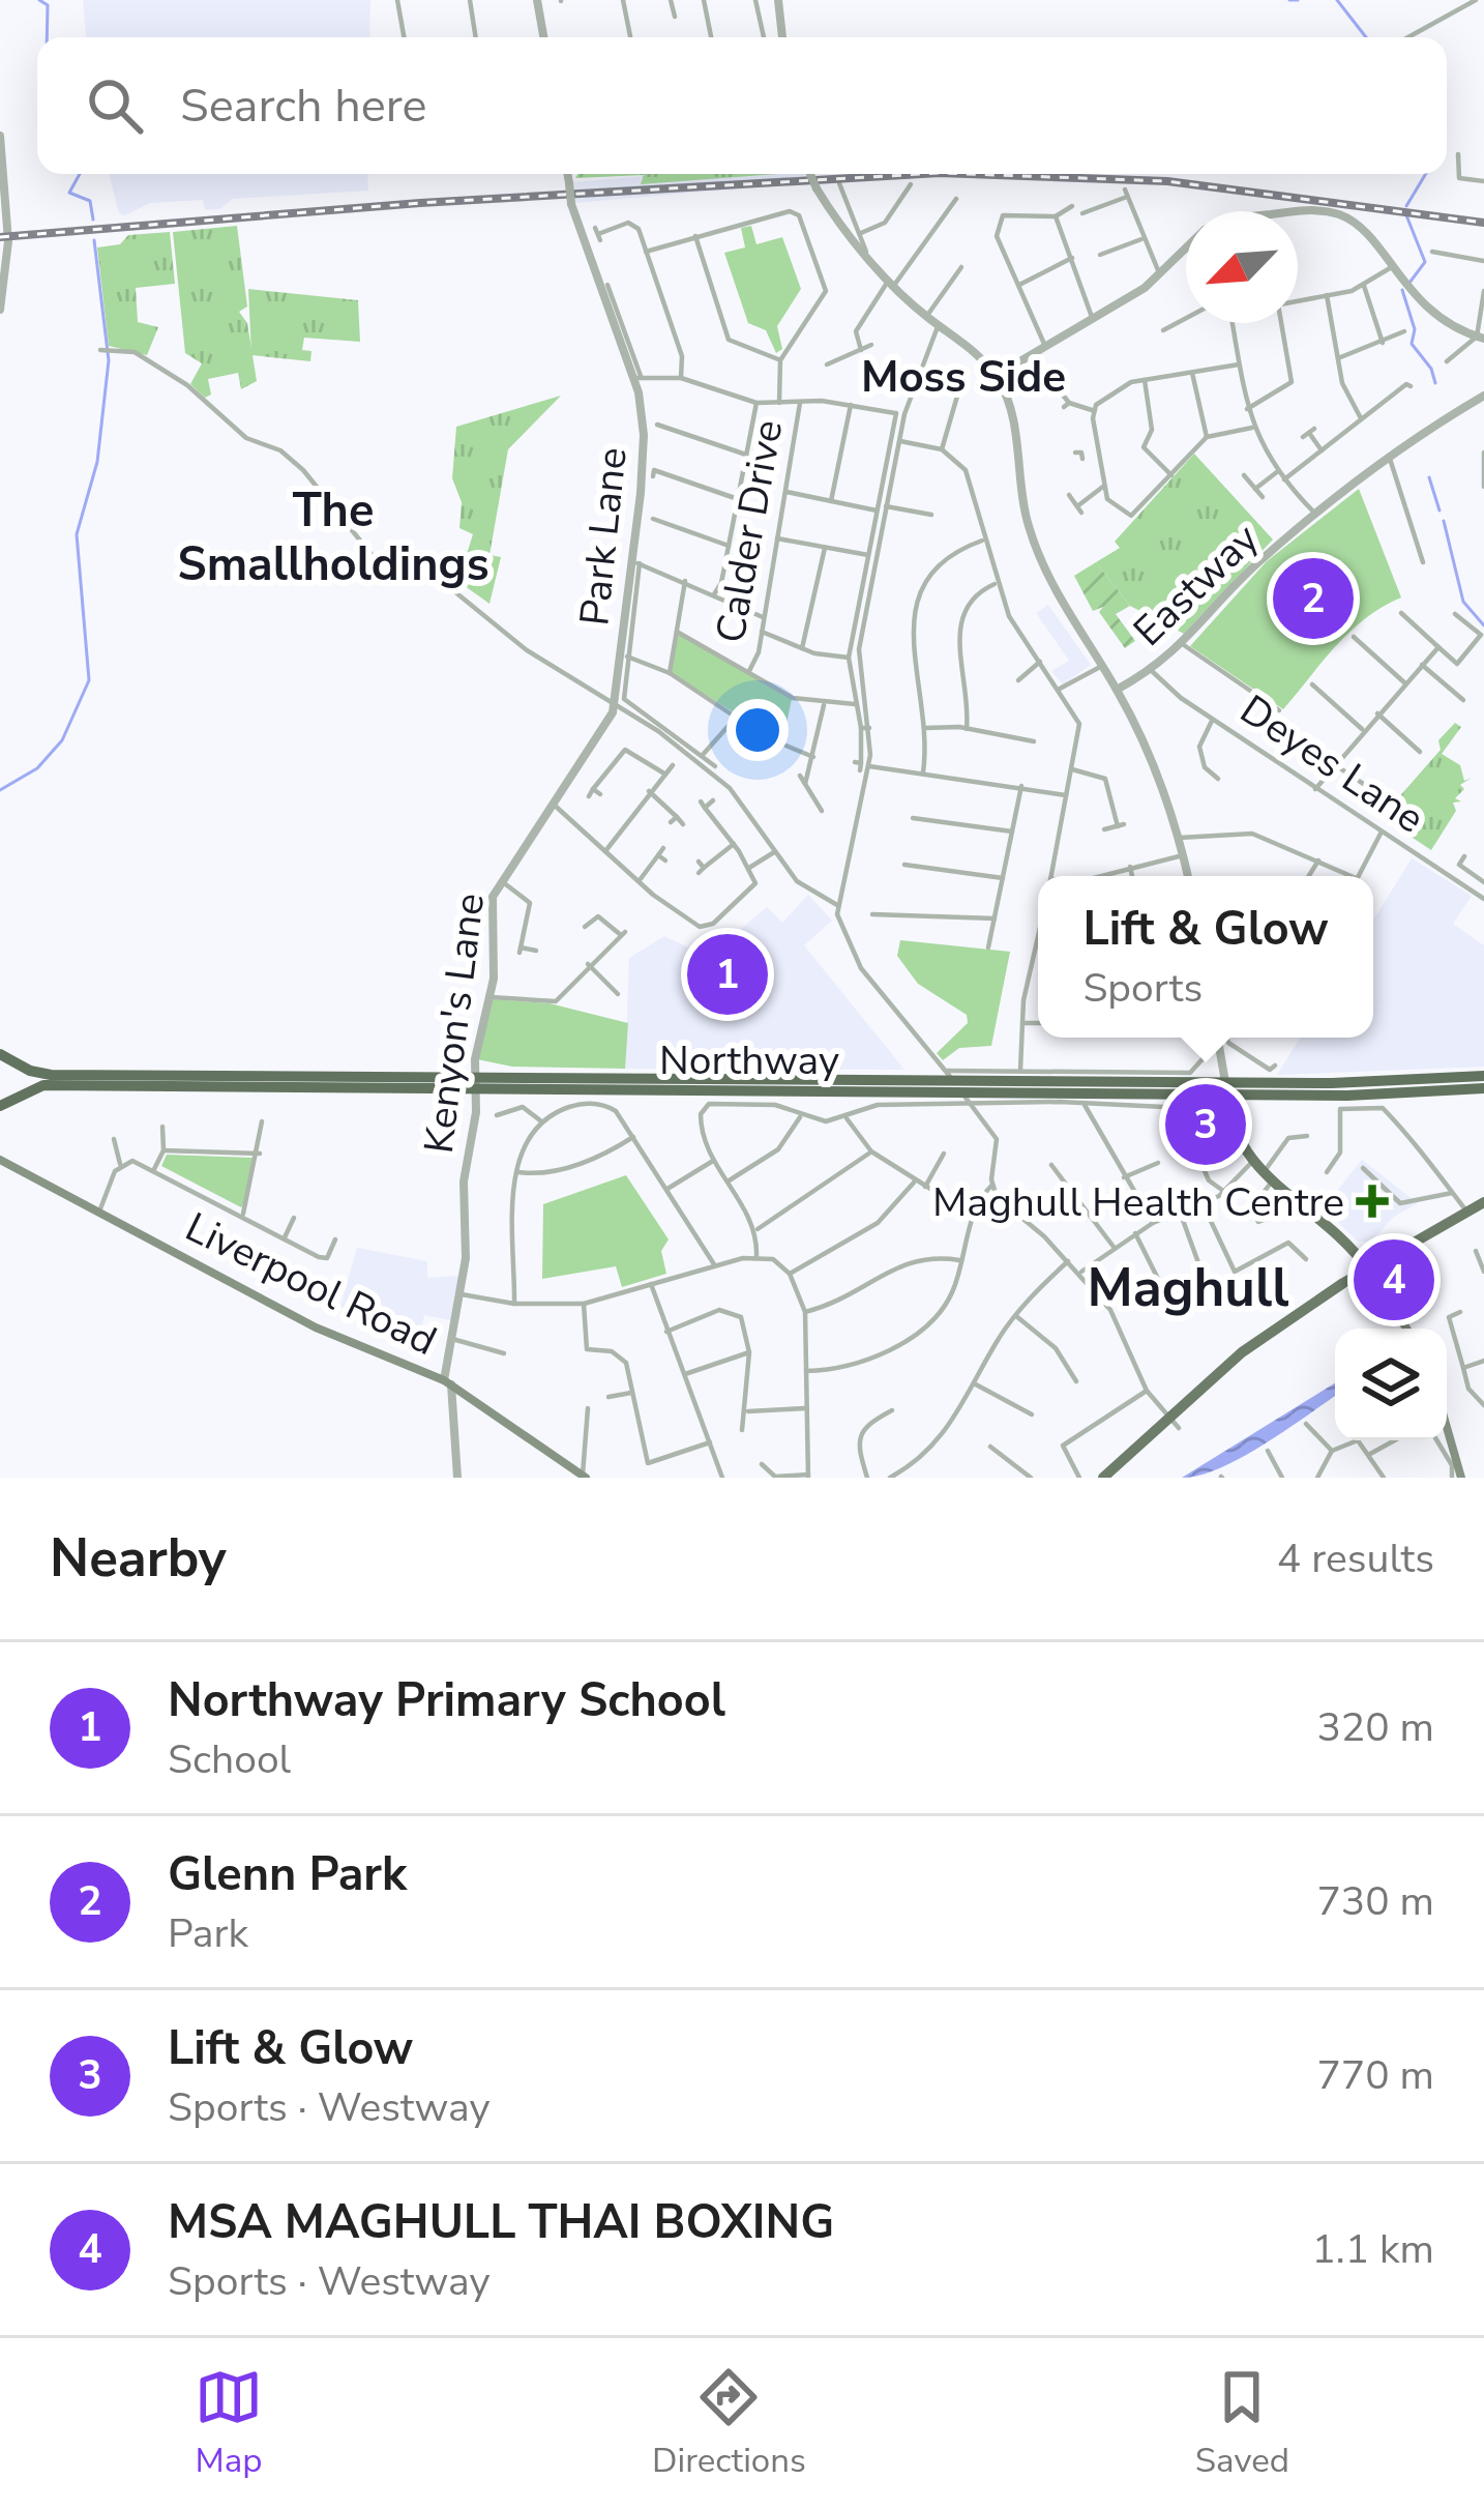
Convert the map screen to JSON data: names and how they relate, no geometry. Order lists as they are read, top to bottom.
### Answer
{
  "streets": {
    "highway": ["Northway"],
    "main road": ["Liverpool Road"],
    "street": [
      "Calder Drive",
      "Park Lane",
      "Eastway",
      "Deyes Lane",
      "Kenyon's Lane"
    ]
  },
  "crossings": [
    ["Park Lane", "Kenyon's Lane"],
    ["Eastway", "Deyes Lane"],
    ["Kenyon's Lane", "Northway"],
    ["Kenyon's Lane", "Liverpool Road"]
  ],
  "districts": ["Moss Side", "The Smallholdings", "Maghull"],
  "places": {
    "health": ["Maghull Health Centre"]
  },
  "north": "bottom left",
  "page": {
    "search": "Search here",
    "pins": [
      "2",
      "1",
      "3",
      "4"
    ],
    "popup": ["Lift & Glow", "Sports"],
    "heading": ["Nearby", "4 results"],
    "list": [
      {
        "mark": "1",
        "name": "Northway Primary School",
        "note": "School",
        "value": "320 m"
      },
      {
        "mark": "2",
        "name": "Glenn Park",
        "note": "Park",
        "value": "730 m"
      },
      {
        "mark": "3",
        "name": "Lift & Glow",
        "note": "Sports · Westway",
        "value": "770 m"
      },
      {
        "mark": "4",
        "name": "MSA MAGHULL THAI BOXING",
        "note": "Sports · Westway",
        "value": "1.1 km"
      }
    ],
    "nav": ["Map", "Directions", "Saved"]
  }
}
